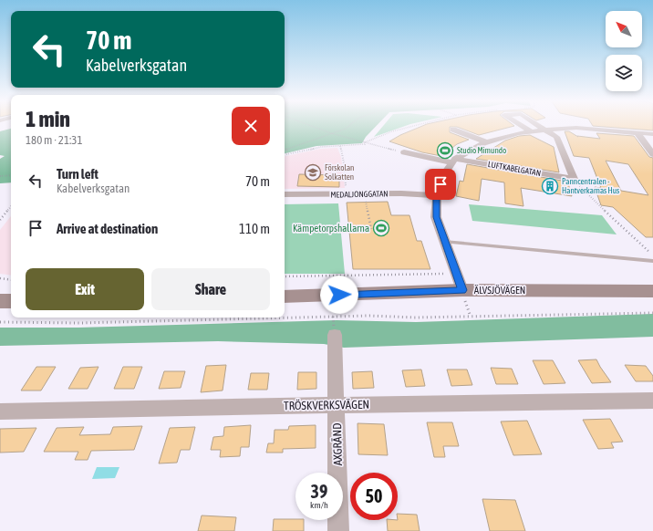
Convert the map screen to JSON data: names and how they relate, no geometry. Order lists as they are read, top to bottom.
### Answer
{
  "streets": {
    "main road": ["ÄLVSJÖVÄGEN"],
    "street": [
      "LUFTKABELGATAN",
      "MEDALJONGGATAN",
      "TRÖSKVERKSVÄGEN",
      "AXGRÄND"
    ]
  },
  "crossings": [
    ["TRÖSKVERKSVÄGEN", "AXGRÄND"]
  ],
  "places": {
    "sports": ["Studio Mimundo", "Kämpetorpshallarna"],
    "school or university": ["Förskolan Solkatten"],
    "building": ["Panncentralen - Hantverkarnas Hus"]
  },
  "north": "top left",
  "page": {
    "turn": ["70 m", "Kabelverksgatan"],
    "heading": ["1 min", "180 m · 21:31"],
    "list": [
      {
        "name": "Turn left",
        "note": "Kabelverksgatan",
        "value": "70 m"
      },
      {
        "name": "Arrive at destination",
        "value": "110 m"
      }
    ],
    "buttons": ["Exit", "Share"],
    "speed": "39 km/h",
    "limit": "50"
  }
}
